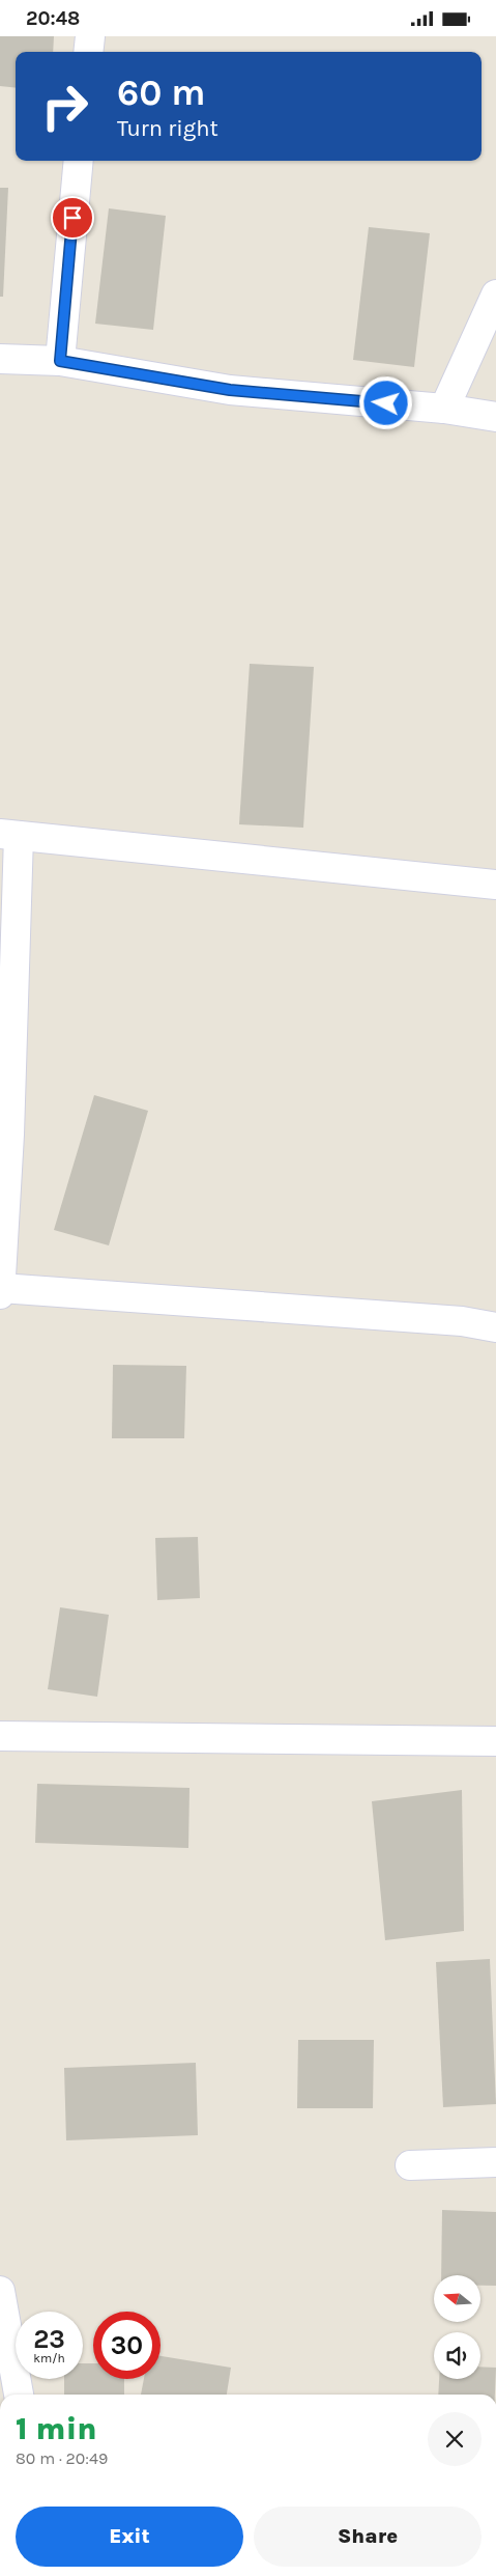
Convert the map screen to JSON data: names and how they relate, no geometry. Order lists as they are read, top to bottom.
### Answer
{
  "north": "left",
  "page": {
    "status": "20:48",
    "turn": ["60 m", "Turn right"],
    "speed": "23 km/h",
    "limit": "30",
    "heading": ["1 min", "80 m · 20:49"],
    "buttons": ["Exit", "Share"]
  }
}
